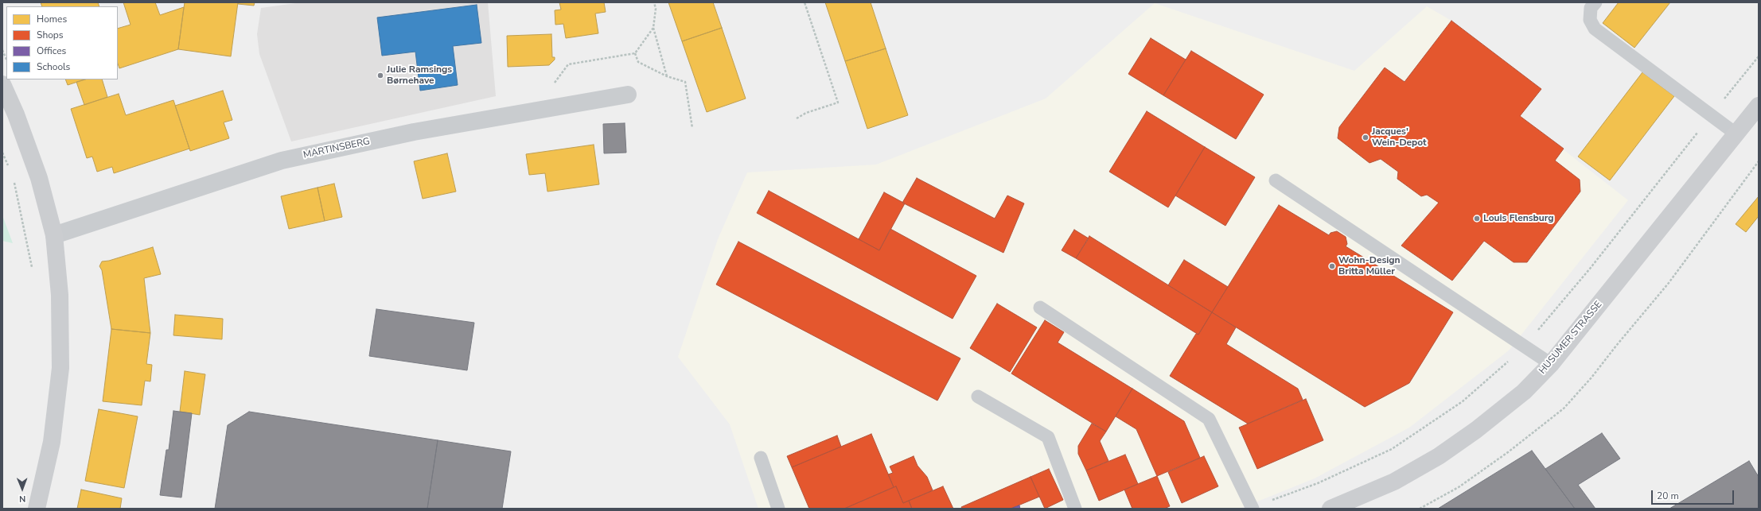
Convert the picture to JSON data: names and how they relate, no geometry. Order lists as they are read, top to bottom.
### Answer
{
  "streets": {
    "main road": ["HUSUMER STRASSE"],
    "street": ["MARTINSBERG"]
  },
  "places": [
    "Julie Ramsings Børnehave",
    "Jacques' Wein-Depot",
    "Louis Flensburg",
    "Wohn-Design Britta Müller"
  ],
  "legend": [
    "Homes",
    "Shops",
    "Offices",
    "Schools"
  ],
  "scale_bar": "20 m",
  "north": "bottom"
}
